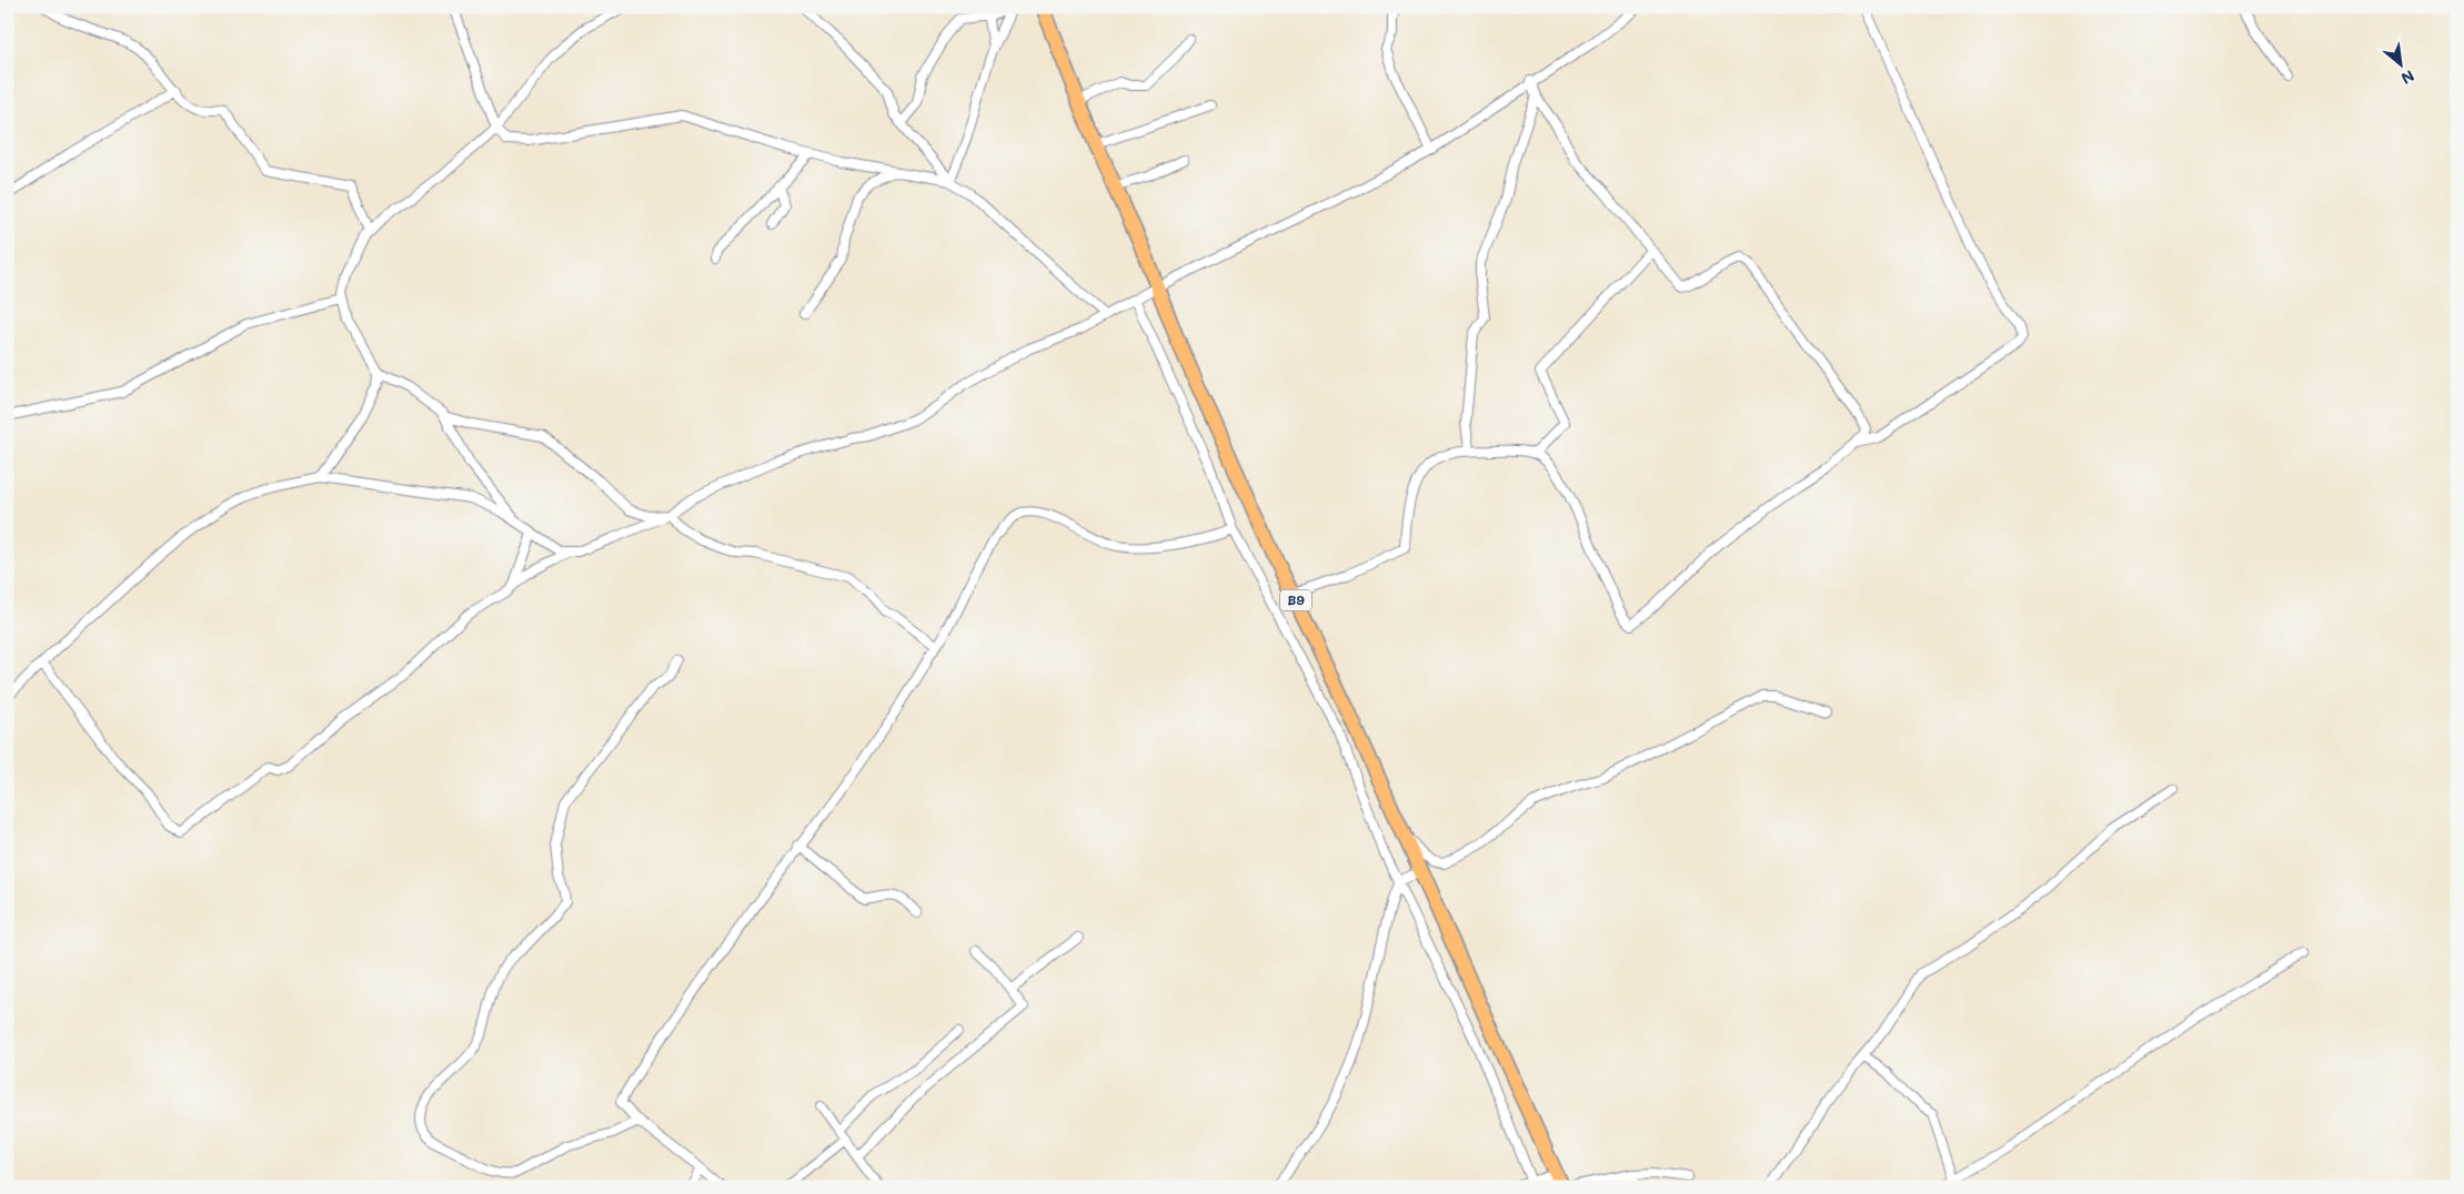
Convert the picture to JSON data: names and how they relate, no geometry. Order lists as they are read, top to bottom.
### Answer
{
  "streets": {
    "highway": ["B9"]
  },
  "north": "bottom right"
}
